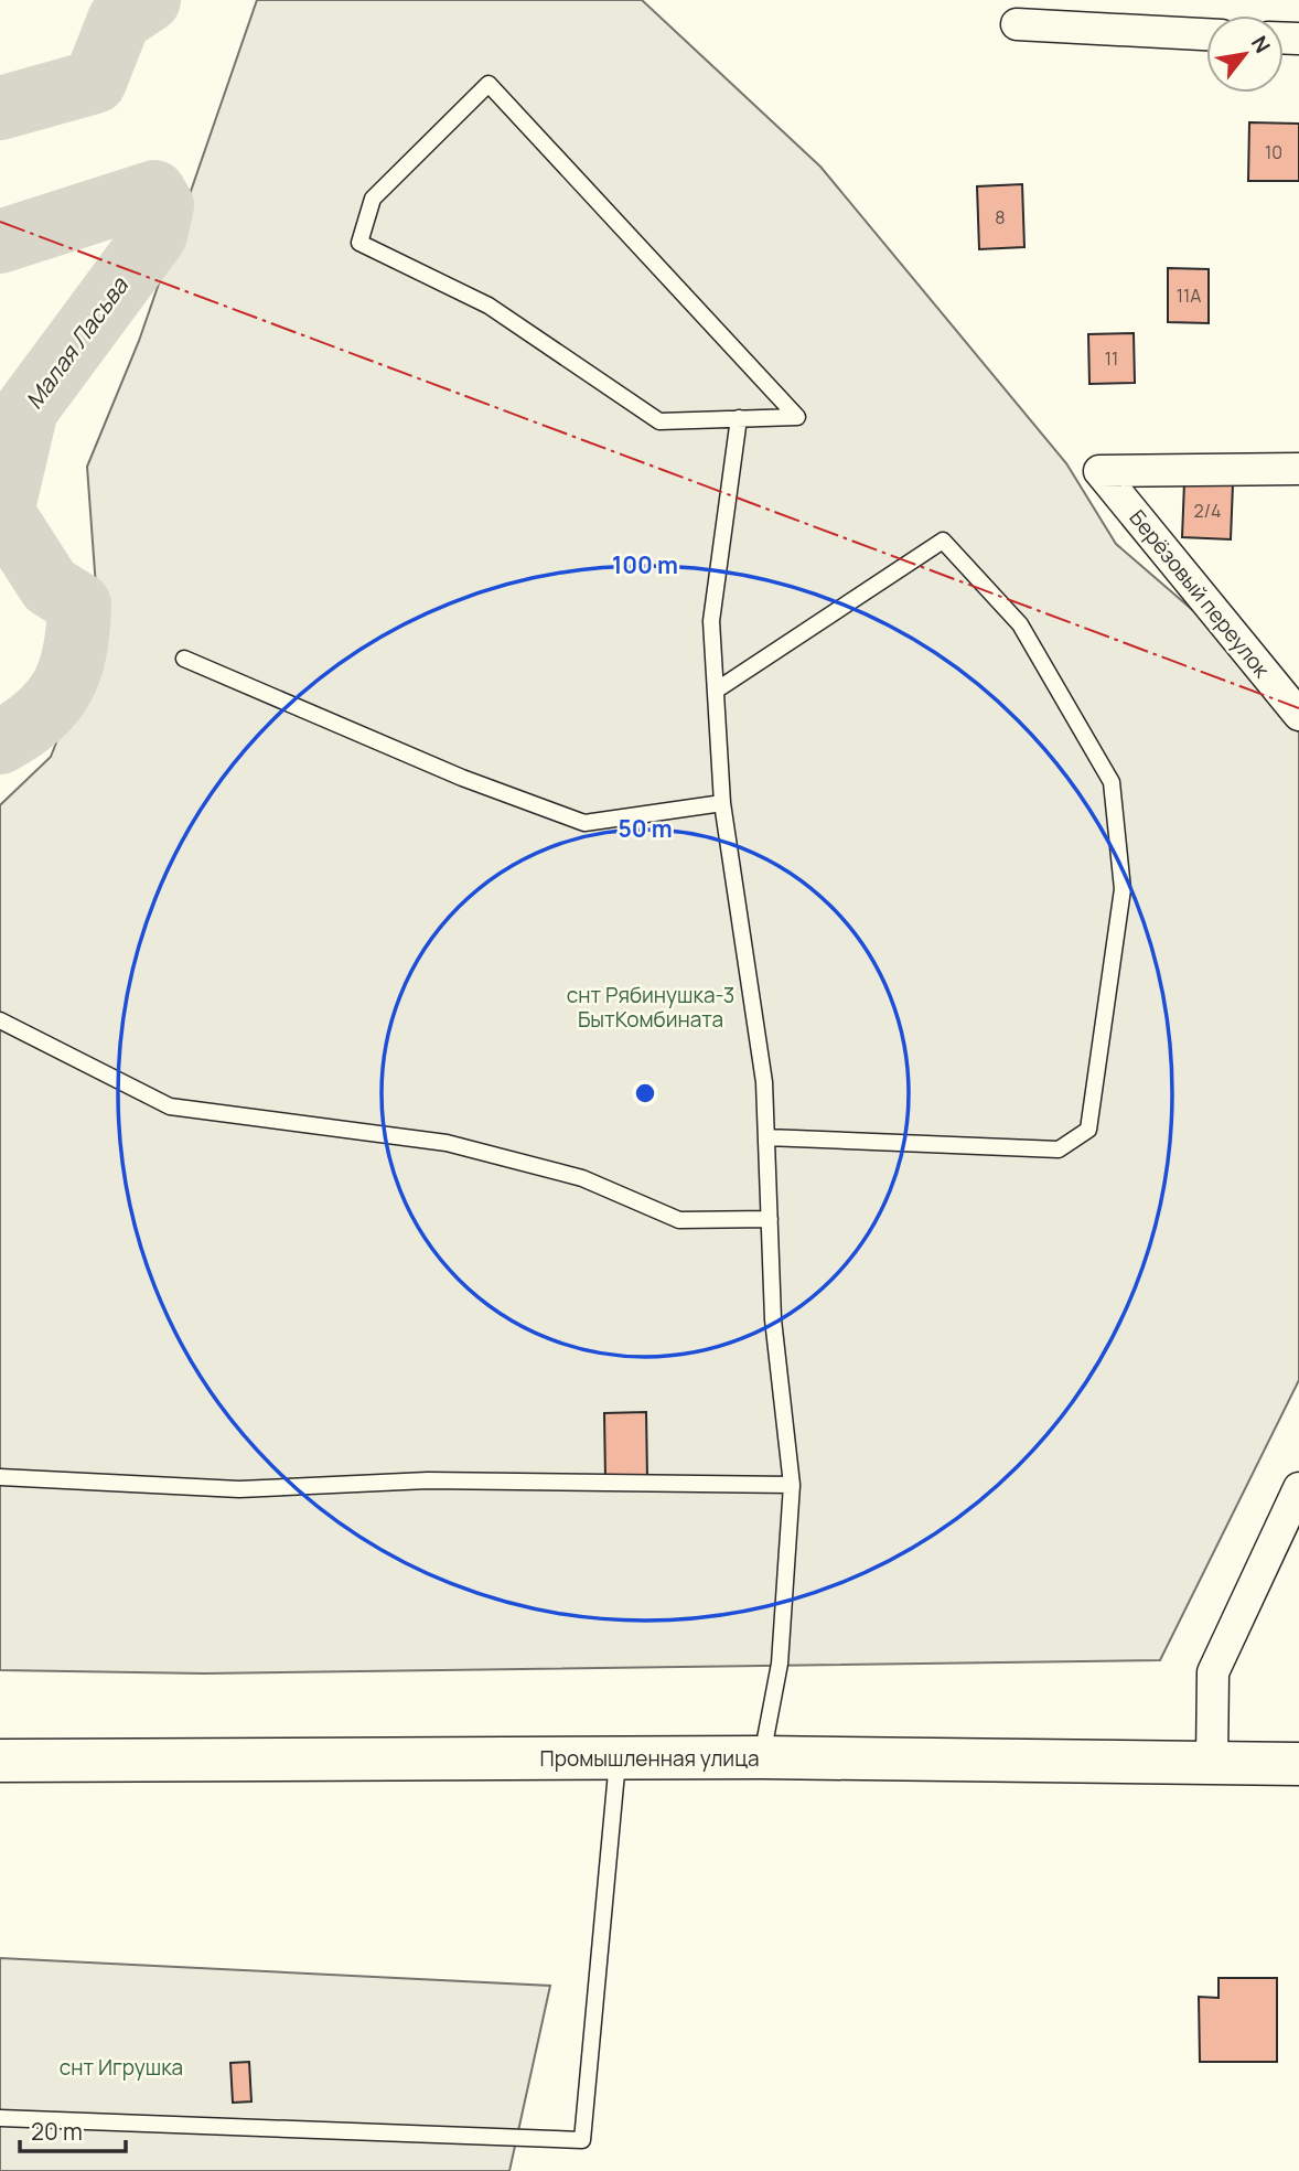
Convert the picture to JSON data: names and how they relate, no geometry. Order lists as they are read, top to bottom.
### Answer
{
  "streets": {
    "main road": ["Промышленная улица"],
    "street": ["Берёзовый переулок"]
  },
  "water": ["Малая Ласьва"],
  "parks": ["снт Рябинушка-3 БытКомбината", "снт Игрушка"],
  "house_numbers": [
    "10",
    "8",
    "11А",
    "11",
    "2/4"
  ],
  "scale_bar": "20 m",
  "north": "top right",
  "rings": ["100 m", "50 m"]
}
